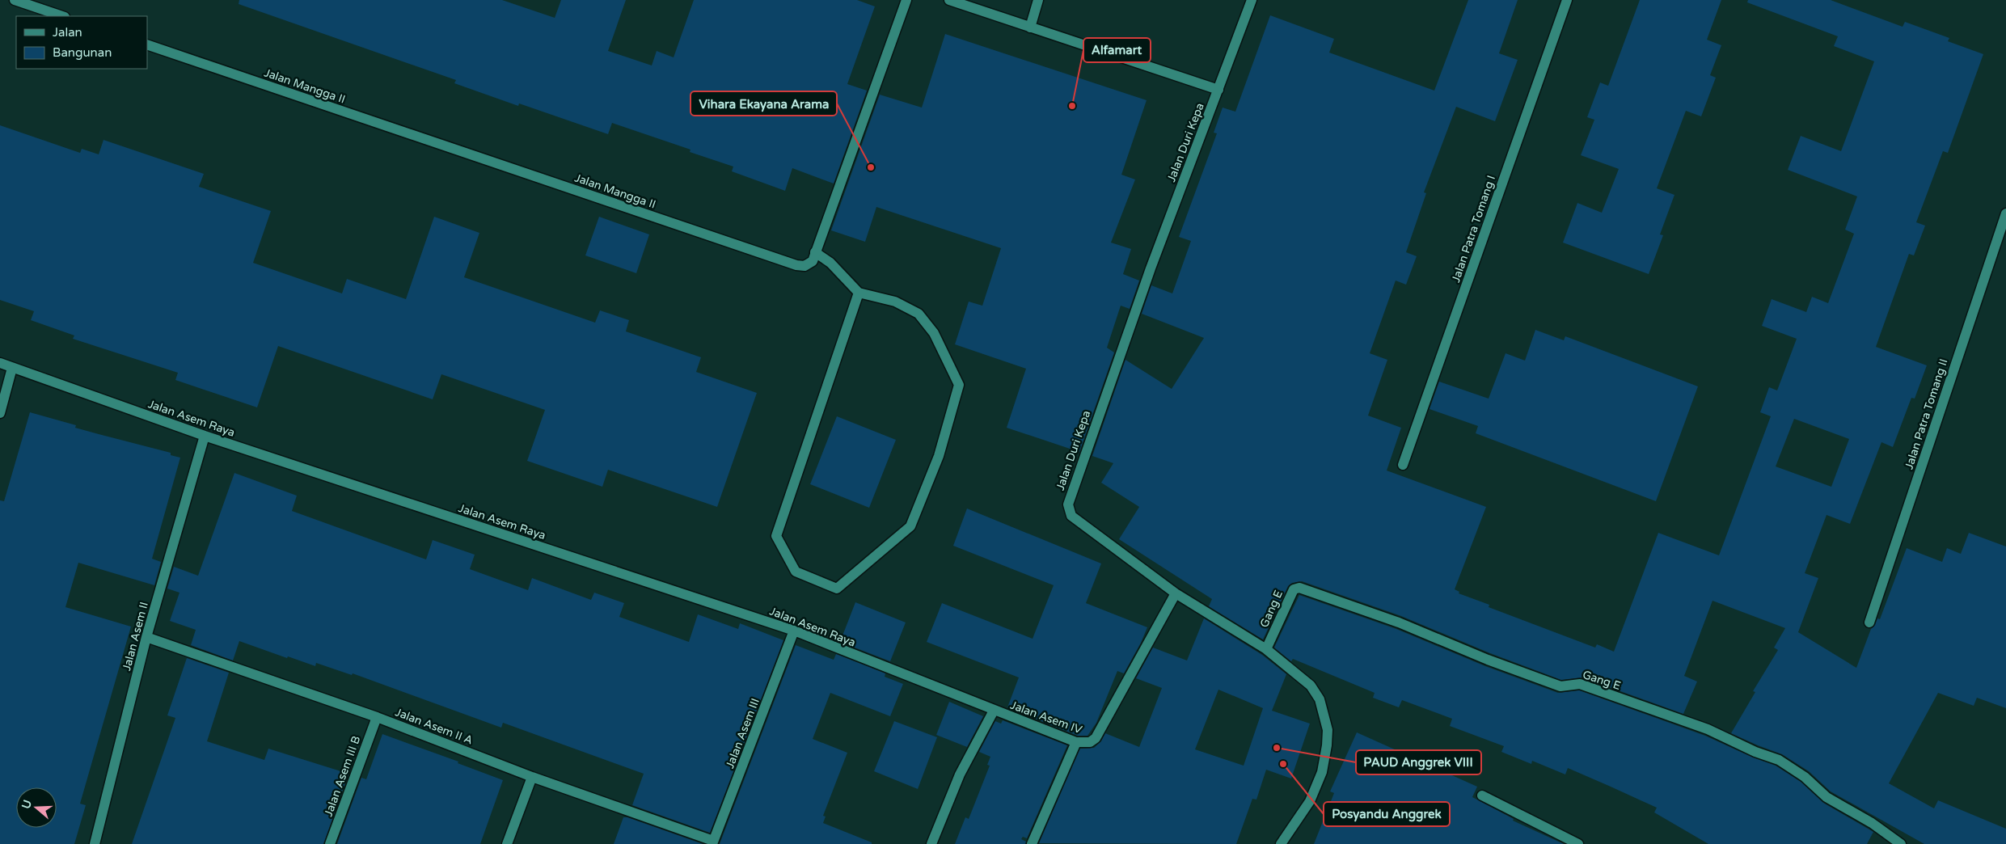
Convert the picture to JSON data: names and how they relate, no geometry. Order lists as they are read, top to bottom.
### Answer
{
  "streets": {
    "street": [
      "Jalan Mangga II",
      "Jalan Duri Kepa",
      "Jalan Patra Tomang I",
      "Jalan Patra Tomang II",
      "Jalan Asem Raya",
      "Gang E",
      "Jalan Asem II",
      "Jalan Asem IV",
      "Jalan Asem II A",
      "Jalan Asem III",
      "Jalan Asem III B"
    ]
  },
  "crossings": [
    ["Jalan Duri Kepa", "Gang E"],
    ["Jalan Duri Kepa", "Jalan Asem IV"],
    ["Jalan Asem Raya", "Jalan Asem II"],
    ["Jalan Asem Raya", "Jalan Asem IV"],
    ["Jalan Asem Raya", "Jalan Asem III"],
    ["Jalan Asem II", "Jalan Asem II A"],
    ["Jalan Asem II A", "Jalan Asem III"],
    ["Jalan Asem II A", "Jalan Asem III B"]
  ],
  "places": [
    "Alfamart",
    "Vihara Ekayana Arama",
    "PAUD Anggrek VIII",
    "Posyandu Anggrek"
  ],
  "legend": ["Jalan", "Bangunan"],
  "north": "left"
}
